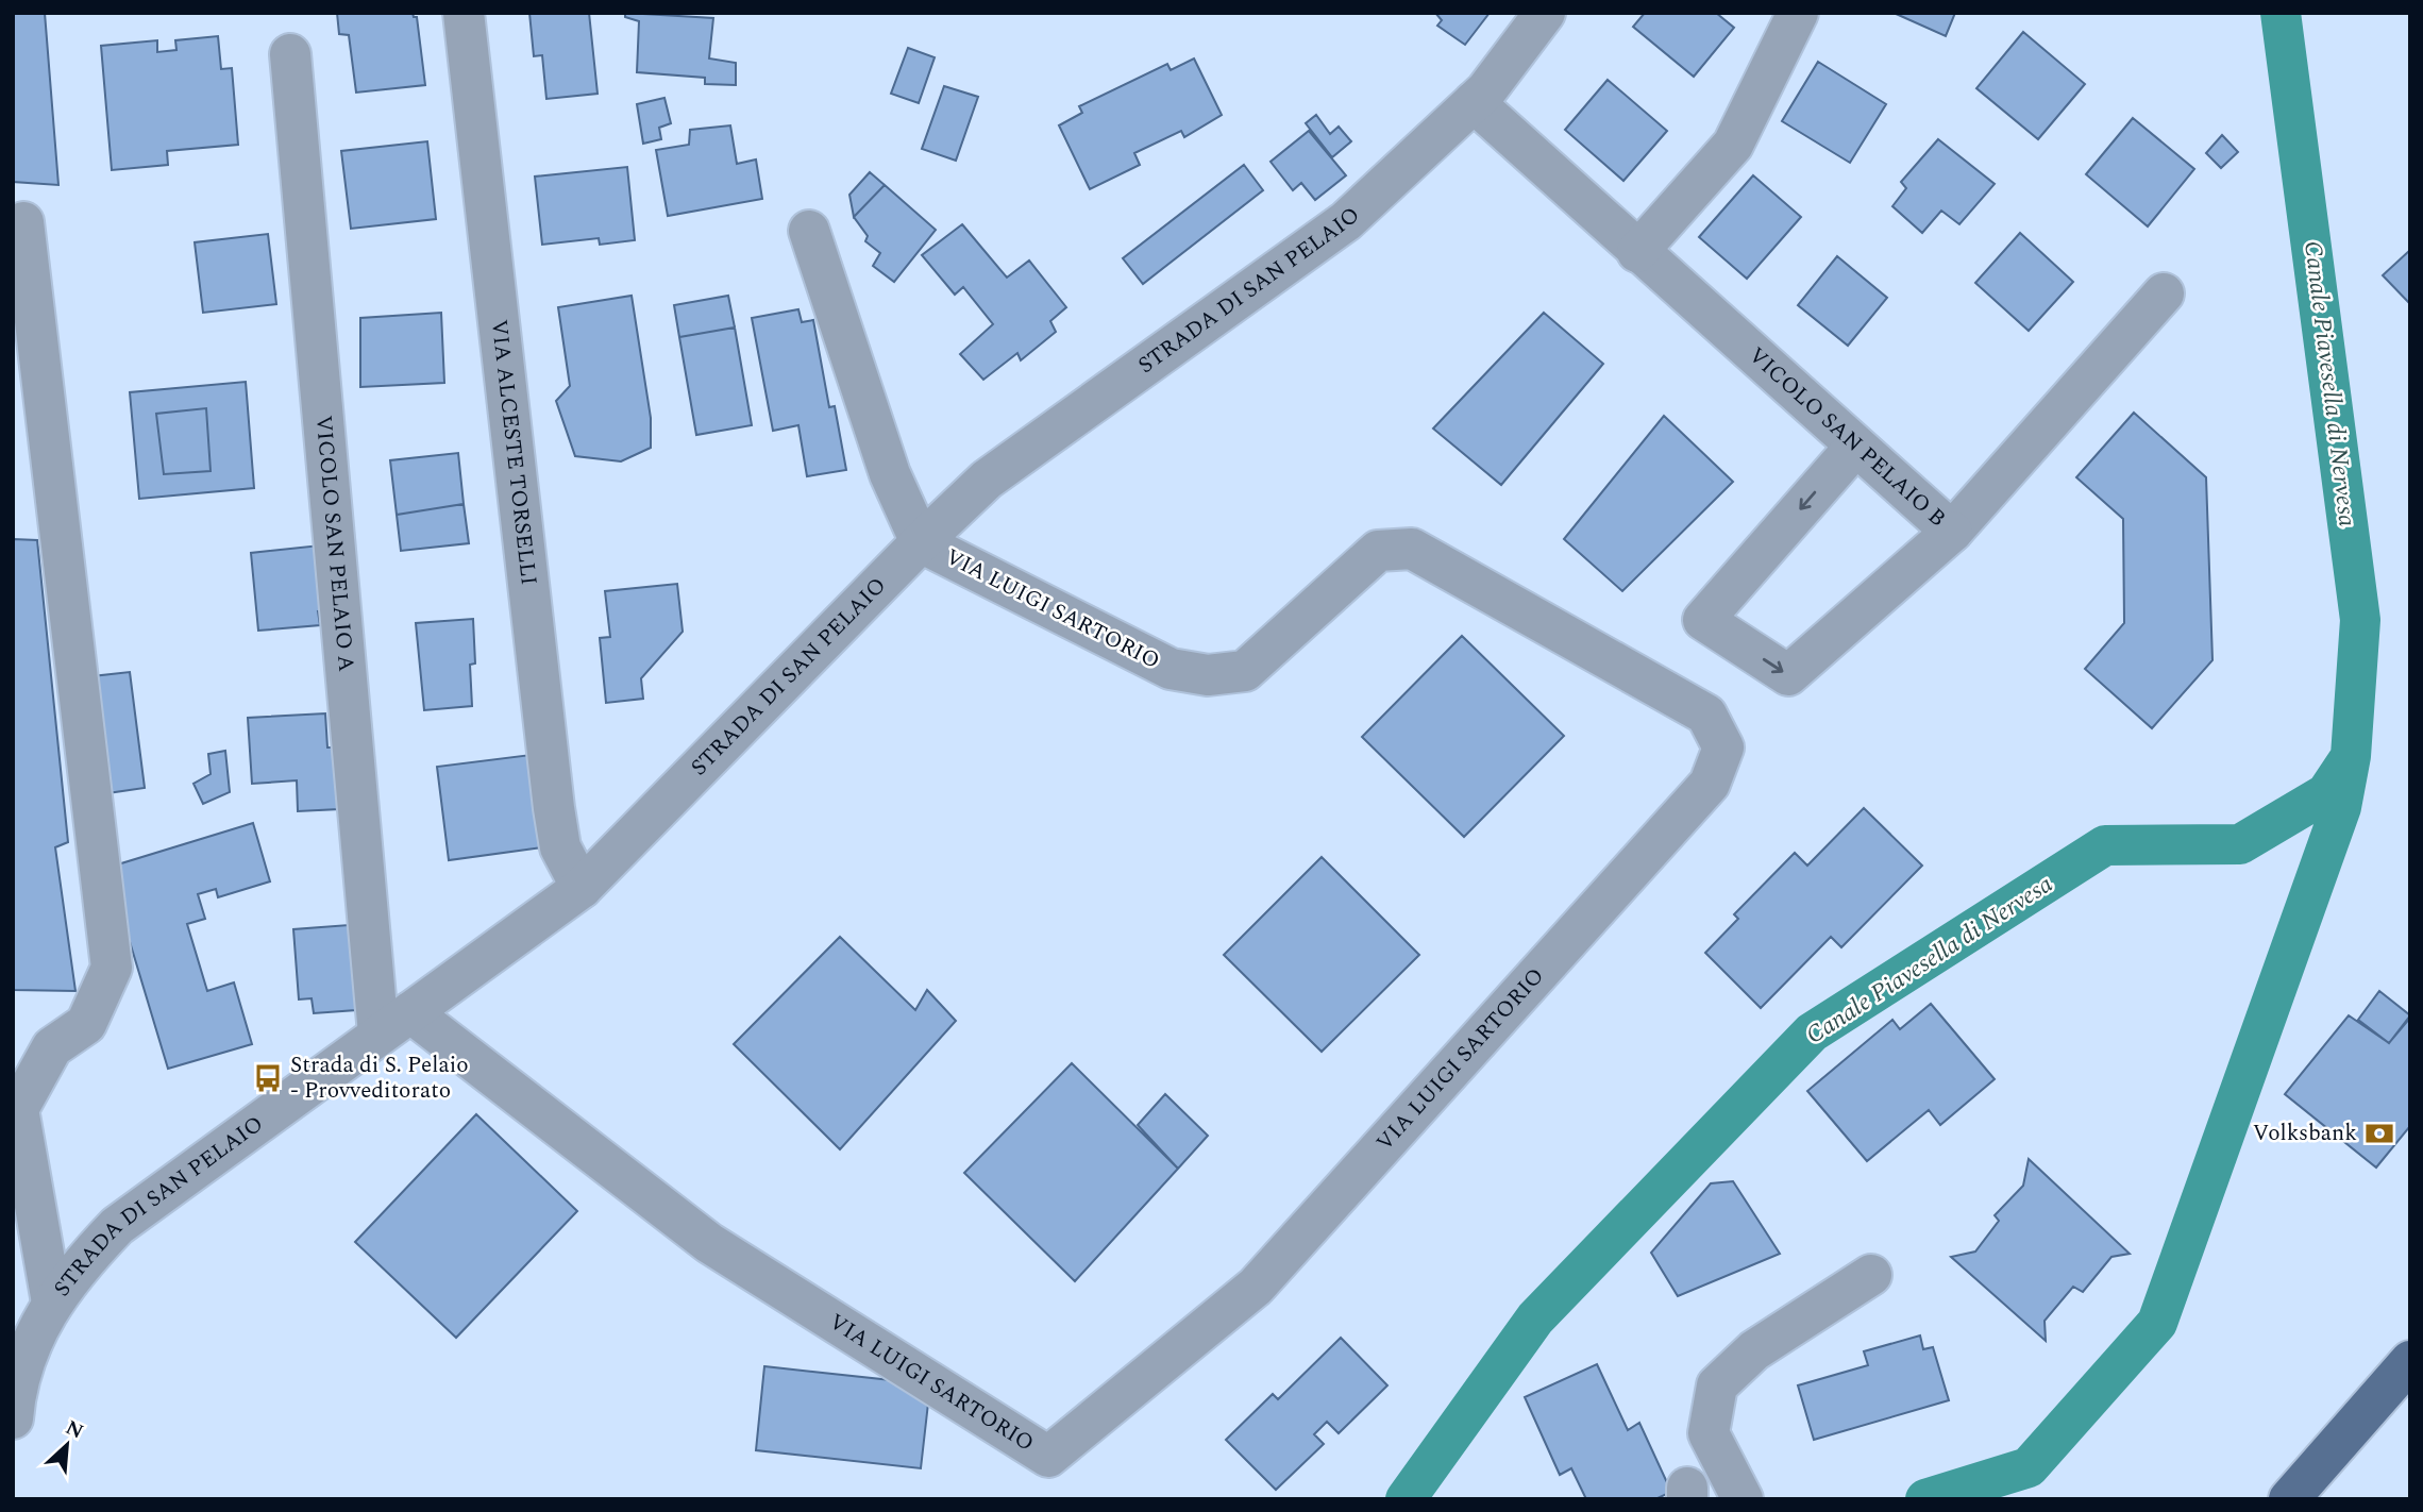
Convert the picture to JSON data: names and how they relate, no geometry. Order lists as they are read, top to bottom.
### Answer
{
  "streets": {
    "street": [
      "STRADA DI SAN PELAIO",
      "VICOLO SAN PELAIO B",
      "VIA ALCESTE TORSELLI",
      "VICOLO SAN PELAIO A",
      "VIA LUIGI SARTORIO"
    ]
  },
  "crossings": [
    ["STRADA DI SAN PELAIO", "VICOLO SAN PELAIO B"],
    ["STRADA DI SAN PELAIO", "VIA ALCESTE TORSELLI"],
    ["STRADA DI SAN PELAIO", "VICOLO SAN PELAIO A"],
    ["STRADA DI SAN PELAIO", "VIA LUIGI SARTORIO"],
    ["VICOLO SAN PELAIO A", "VIA LUIGI SARTORIO"]
  ],
  "water": ["Canale Piavesella di Nervesa"],
  "places": {
    "bus stop": ["Strada di S. Pelaio - Provveditorato"],
    "bank": ["Volksbank"]
  },
  "north": "top right"
}
